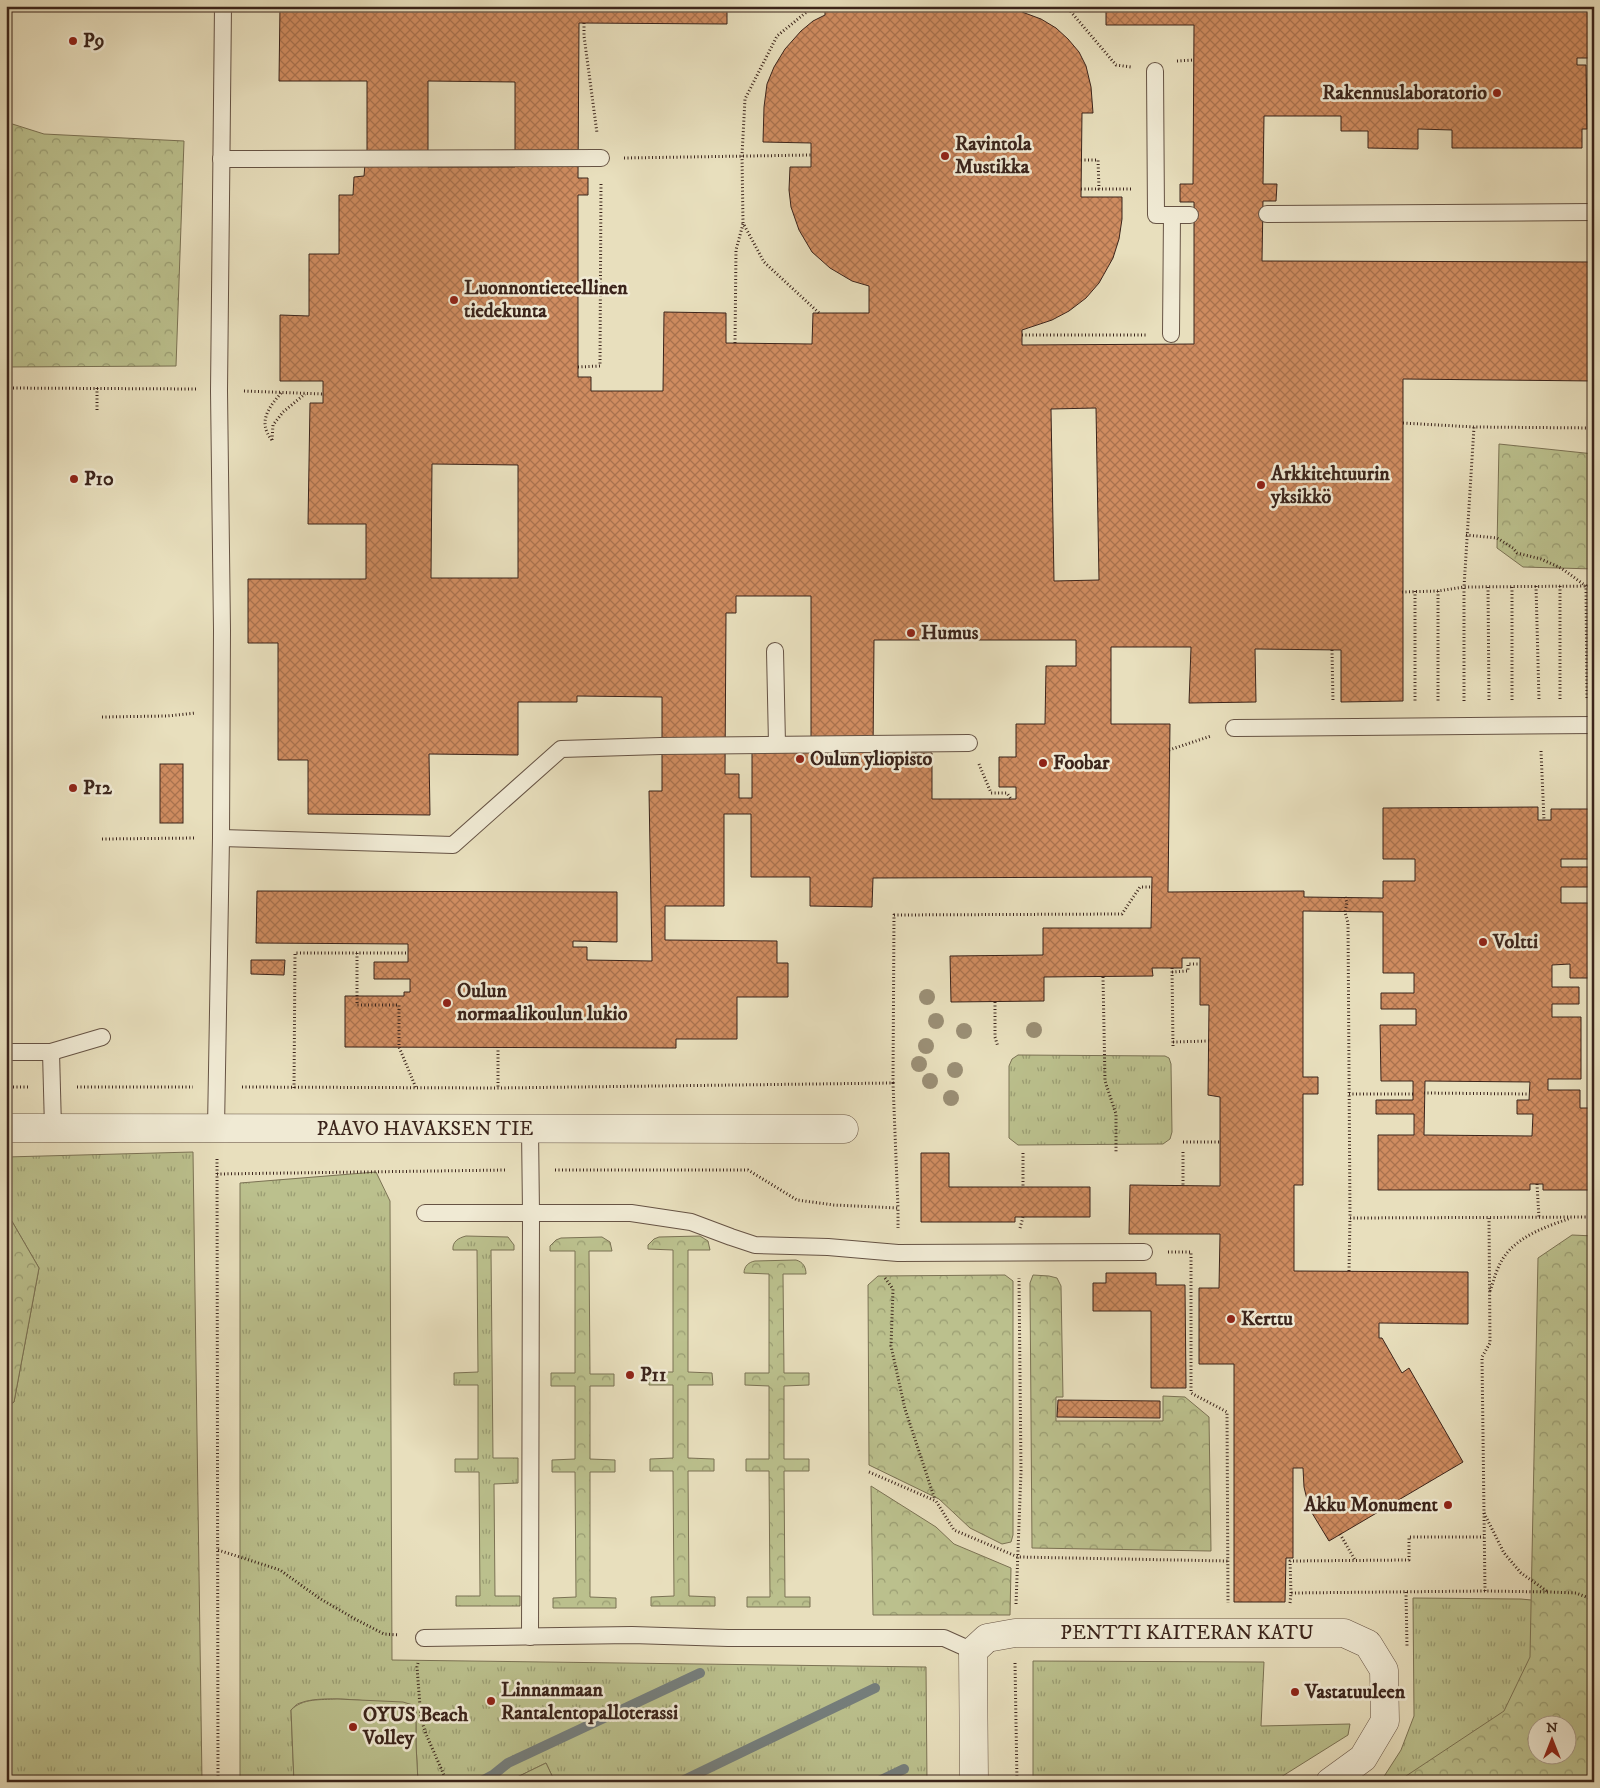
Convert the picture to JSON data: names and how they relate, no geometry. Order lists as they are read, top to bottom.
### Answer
{
  "streets": {
    "street": ["PAAVO HAVAKSEN TIE", "PENTTI KAITERAN KATU"]
  },
  "places": [
    "P9",
    "Rakennuslaboratorio",
    "Ravintola Mustikka",
    "Luonnontieteellinen tiedekunta",
    "P10",
    "Arkkitehtuurin yksikkö",
    "Humus",
    "Oulun yliopisto",
    "Foobar",
    "P12",
    "Voltti",
    "Oulun normaalikoulun lukio",
    "Kerttu",
    "P11",
    "Akku Monument",
    "Vastatuuleen",
    "Linnanmaan Rantalentopalloterassi",
    "OYUS Beach Volley"
  ],
  "north": "top"
}
